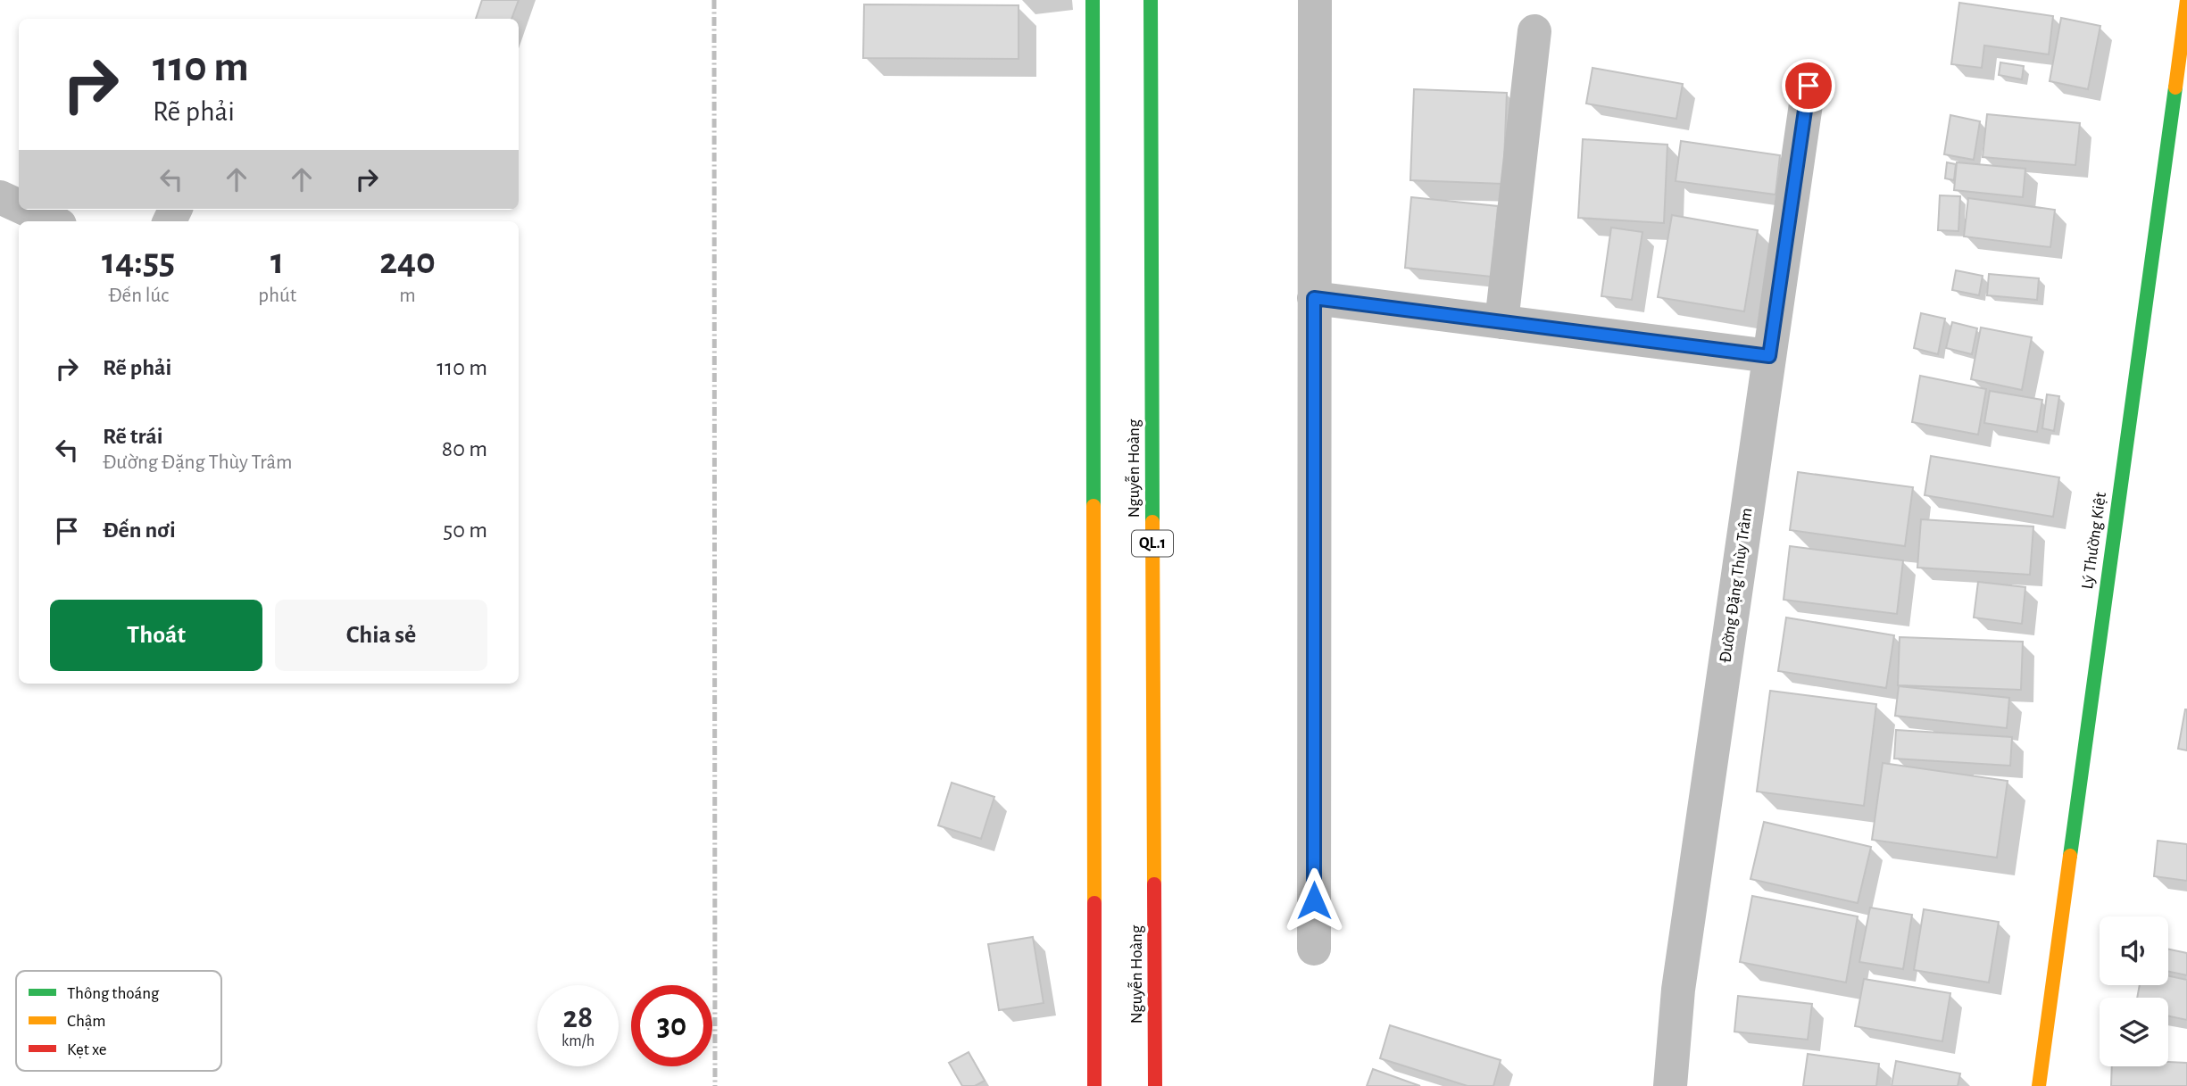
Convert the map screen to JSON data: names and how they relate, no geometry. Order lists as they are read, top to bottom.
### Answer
{
  "streets": {
    "main road": ["Nguyễn Hoàng", "Lý Thường Kiệt", "QL.1"],
    "street": ["Đường Đặng Thùy Trâm"]
  },
  "legend": ["Thông thoáng", "Chậm", "Kẹt xe"],
  "page": {
    "turn": ["110 m", "Rẽ phải"],
    "eta": [
      "14:55",
      "Đến lúc",
      "1",
      "phút",
      "240",
      "m"
    ],
    "list": [
      {
        "name": "Rẽ phải",
        "value": "110 m"
      },
      {
        "name": "Rẽ trái",
        "note": "Đường Đặng Thùy Trâm",
        "value": "80 m"
      },
      {
        "name": "Đến nơi",
        "value": "50 m"
      }
    ],
    "buttons": ["Thoát", "Chia sẻ"],
    "speed": "28 km/h",
    "limit": "30"
  }
}
